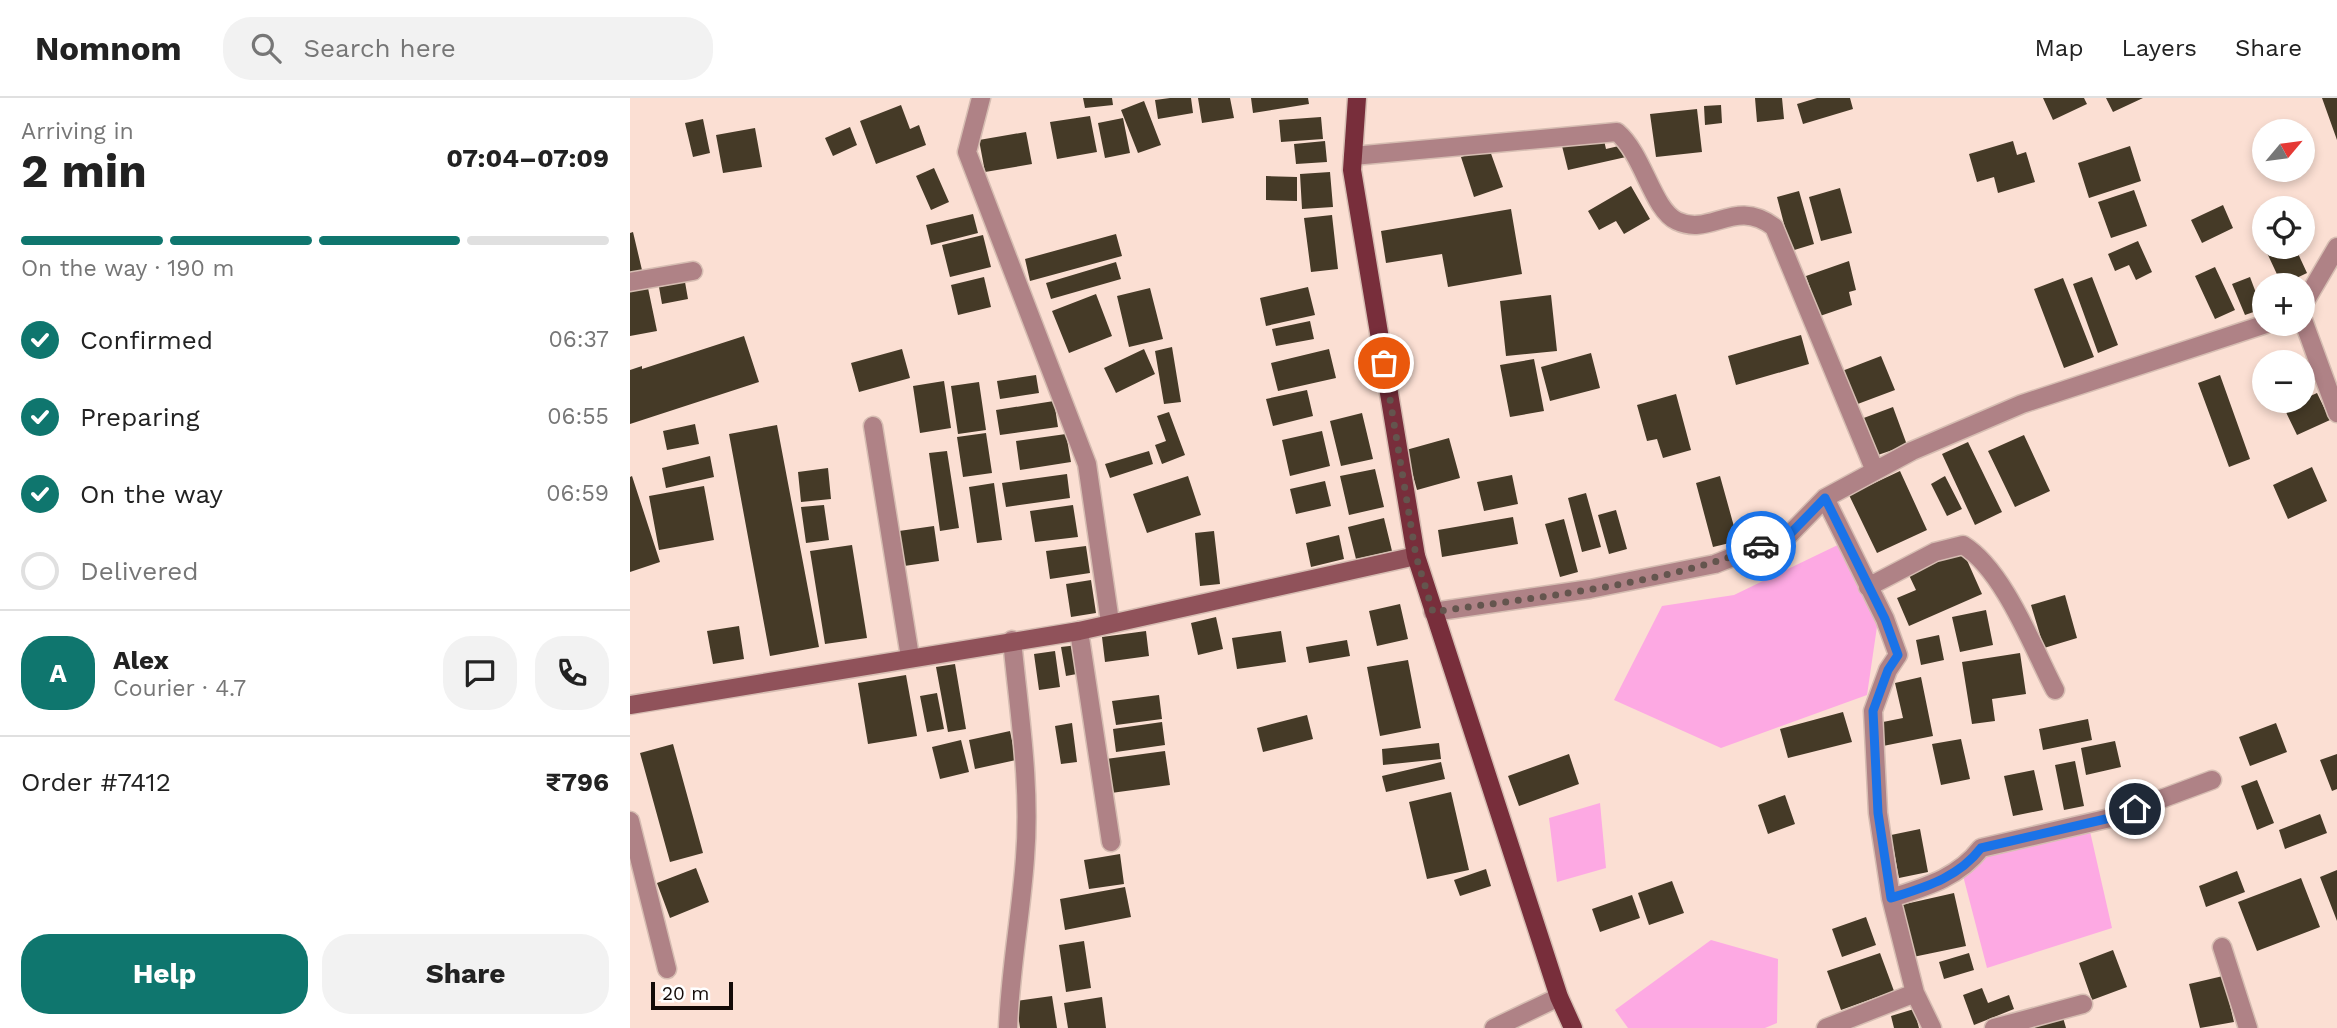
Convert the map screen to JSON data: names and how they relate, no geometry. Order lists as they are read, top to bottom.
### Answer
{
  "scale_bar": "20 m",
  "north": "top right",
  "page": {
    "header": "Nomnom",
    "search": "Search here",
    "nav": ["Map", "Layers", "Share"],
    "heading": ["2 min", "Arriving in", "07:04–07:09"],
    "panel": [
      "Alex",
      "Courier · 4.7",
      "Order #7412",
      "₹796"
    ],
    "map_buttons": ["+", "−"],
    "bar": "On the way · 190 m",
    "list": [
      ["Confirmed", "06:37"],
      ["Preparing", "06:55"],
      ["On the way", "06:59"],
      "Delivered"
    ],
    "round": "A",
    "buttons": ["Help", "Share"],
    "scale": "20 m"
  }
}
